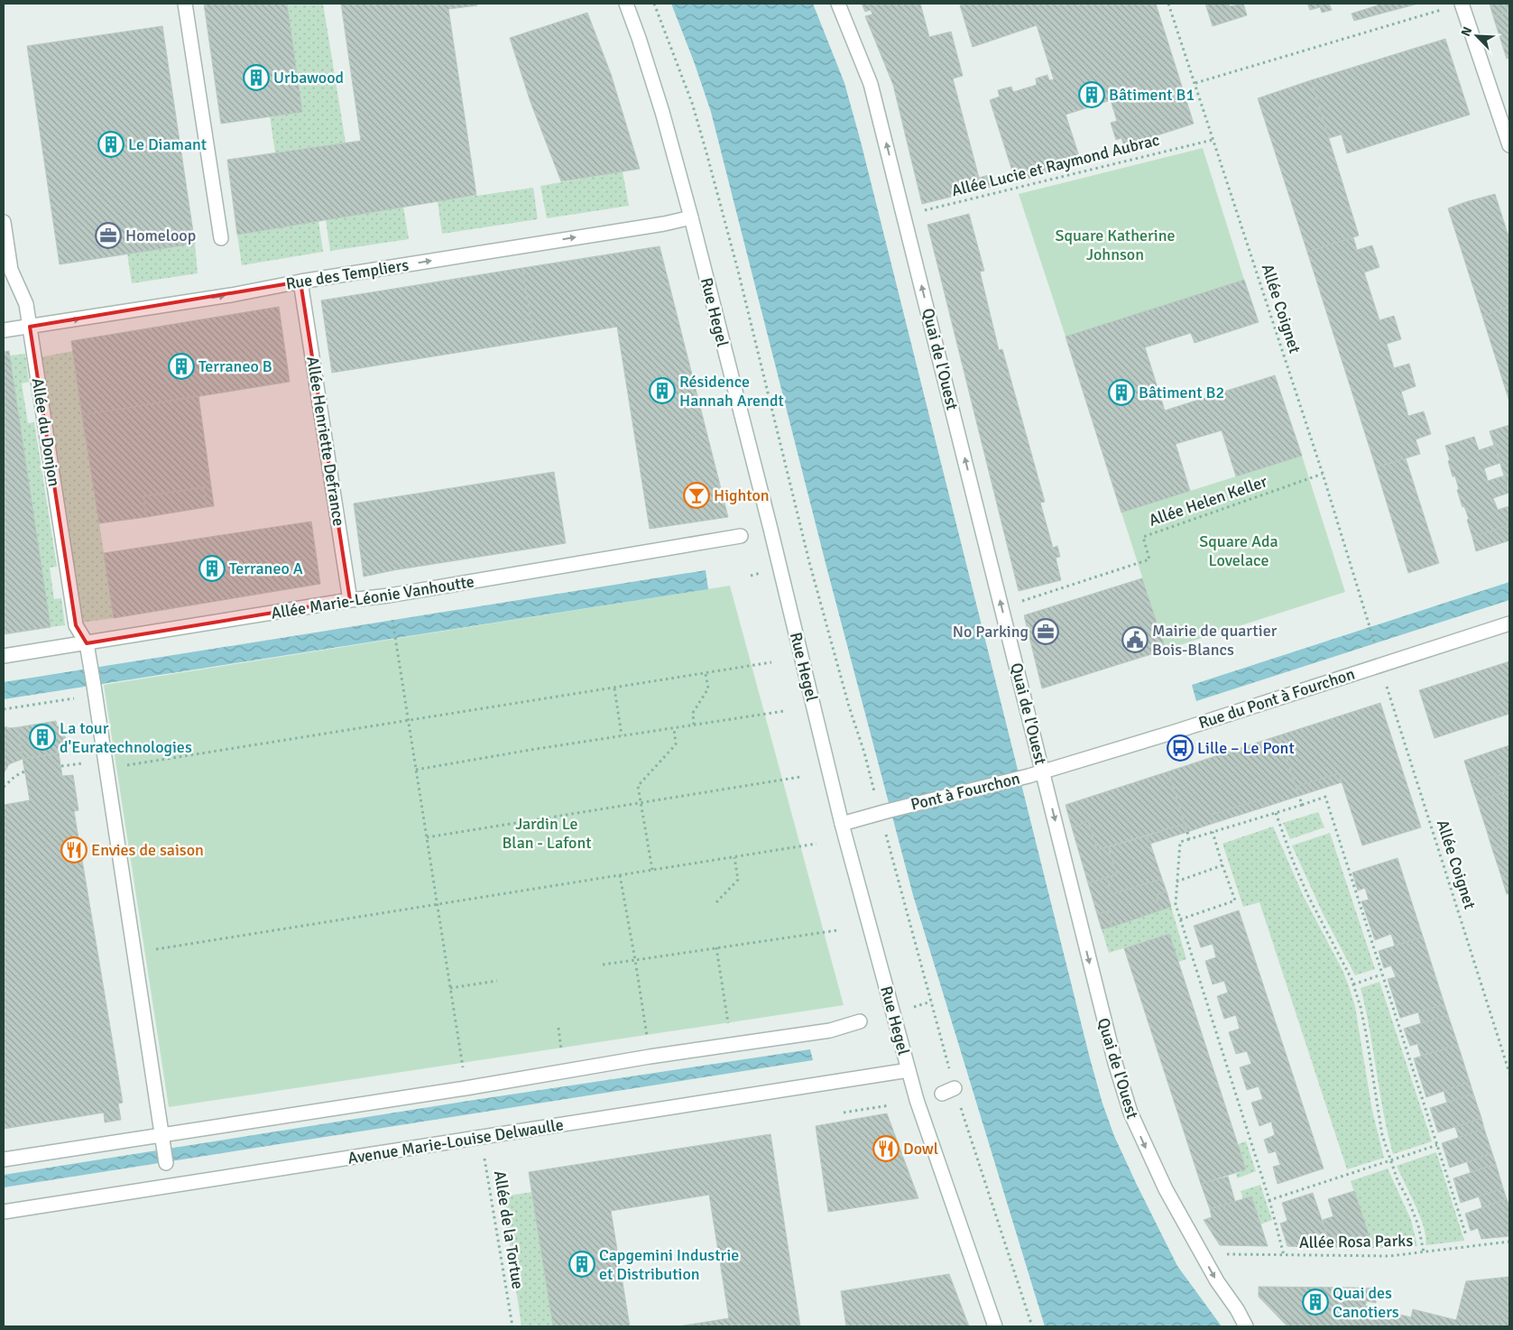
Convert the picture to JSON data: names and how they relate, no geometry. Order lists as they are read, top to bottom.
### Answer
{
  "streets": {
    "street": [
      "Rue des Templiers",
      "Rue Hegel",
      "Quai de l'Ouest",
      "Allée du Donjon",
      "Allée Henriette Defrance",
      "Allée Marie-Léonie Vanhoutte",
      "Rue du Pont à Fourchon",
      "Pont à Fourchon",
      "Avenue Marie-Louise Delwaulle"
    ],
    "path": [
      "Allée Lucie et Raymond Aubrac",
      "Allée Coignet",
      "Allée Helen Keller",
      "Allée de la Tortue",
      "Allée Rosa Parks"
    ]
  },
  "crossings": [
    ["Allée Lucie et Raymond Aubrac", "Allée Coignet"],
    ["Allée Lucie et Raymond Aubrac", "Quai de l'Ouest"],
    ["Rue des Templiers", "Rue Hegel"],
    ["Rue des Templiers", "Allée du Donjon"],
    ["Rue des Templiers", "Allée Henriette Defrance"],
    ["Allée Coignet", "Allée Helen Keller"],
    ["Allée Coignet", "Rue du Pont à Fourchon"],
    ["Rue Hegel", "Pont à Fourchon"],
    ["Rue Hegel", "Avenue Marie-Louise Delwaulle"],
    ["Quai de l'Ouest", "Allée Helen Keller"],
    ["Quai de l'Ouest", "Rue du Pont à Fourchon"],
    ["Quai de l'Ouest", "Pont à Fourchon"],
    ["Quai de l'Ouest", "Allée Rosa Parks"],
    ["Allée du Donjon", "Allée Marie-Léonie Vanhoutte"],
    ["Allée Henriette Defrance", "Allée Marie-Léonie Vanhoutte"],
    ["Rue du Pont à Fourchon", "Pont à Fourchon"],
    ["Avenue Marie-Louise Delwaulle", "Allée de la Tortue"]
  ],
  "one_way": ["Rue des Templiers"],
  "parks": ["Square Katherine Johnson", "Square Ada Lovelace", "Jardin Le Blan - Lafont"],
  "places": {
    "building": [
      "Urbawood",
      "Bâtiment B1",
      "Le Diamant",
      "Terraneo B",
      "Résidence Hannah Arendt",
      "Bâtiment B2",
      "Terraneo A",
      "La tour d'Euratechnologies",
      "Capgemini Industrie et Distribution",
      "Quai des Canotiers"
    ],
    "office": ["Homeloop", "No Parking"],
    "bar": ["Highton"],
    "public building": ["Mairie de quartier Bois-Blancs"],
    "bus stop": ["Lille – Le Pont"],
    "restaurant": ["Envies de saison", "Dowl"]
  },
  "north": "top left"
}
